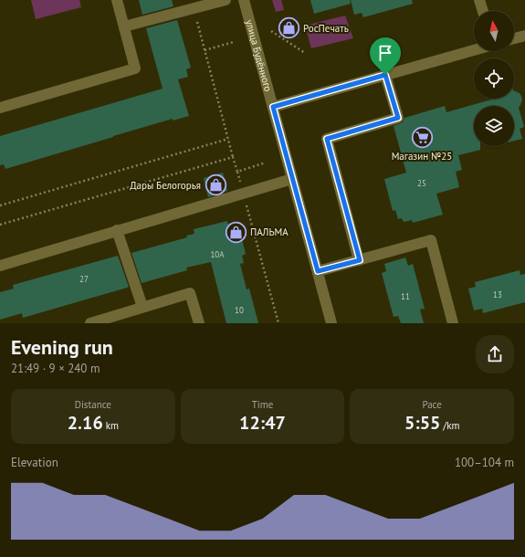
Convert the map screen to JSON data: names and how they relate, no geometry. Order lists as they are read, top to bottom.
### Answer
{
  "streets": {
    "street": ["улица Будённого"]
  },
  "places": {
    "shop": ["РосПечать", "Дары Белогорья", "ПАЛЬМА"],
    "supermarket": ["Магазин №25"]
  },
  "house_numbers": [
    "25",
    "10А",
    "27",
    "13",
    "11",
    "10"
  ],
  "north": "top",
  "page": {
    "heading": ["Evening run", "21:49 · 9 × 240 m"],
    "stats": [
      ["Distance", "2.16 km"],
      ["Time", "12:47"],
      ["Pace", "5:55 /km"]
    ],
    "chart": ["Elevation", "100–104 m"]
  }
}
